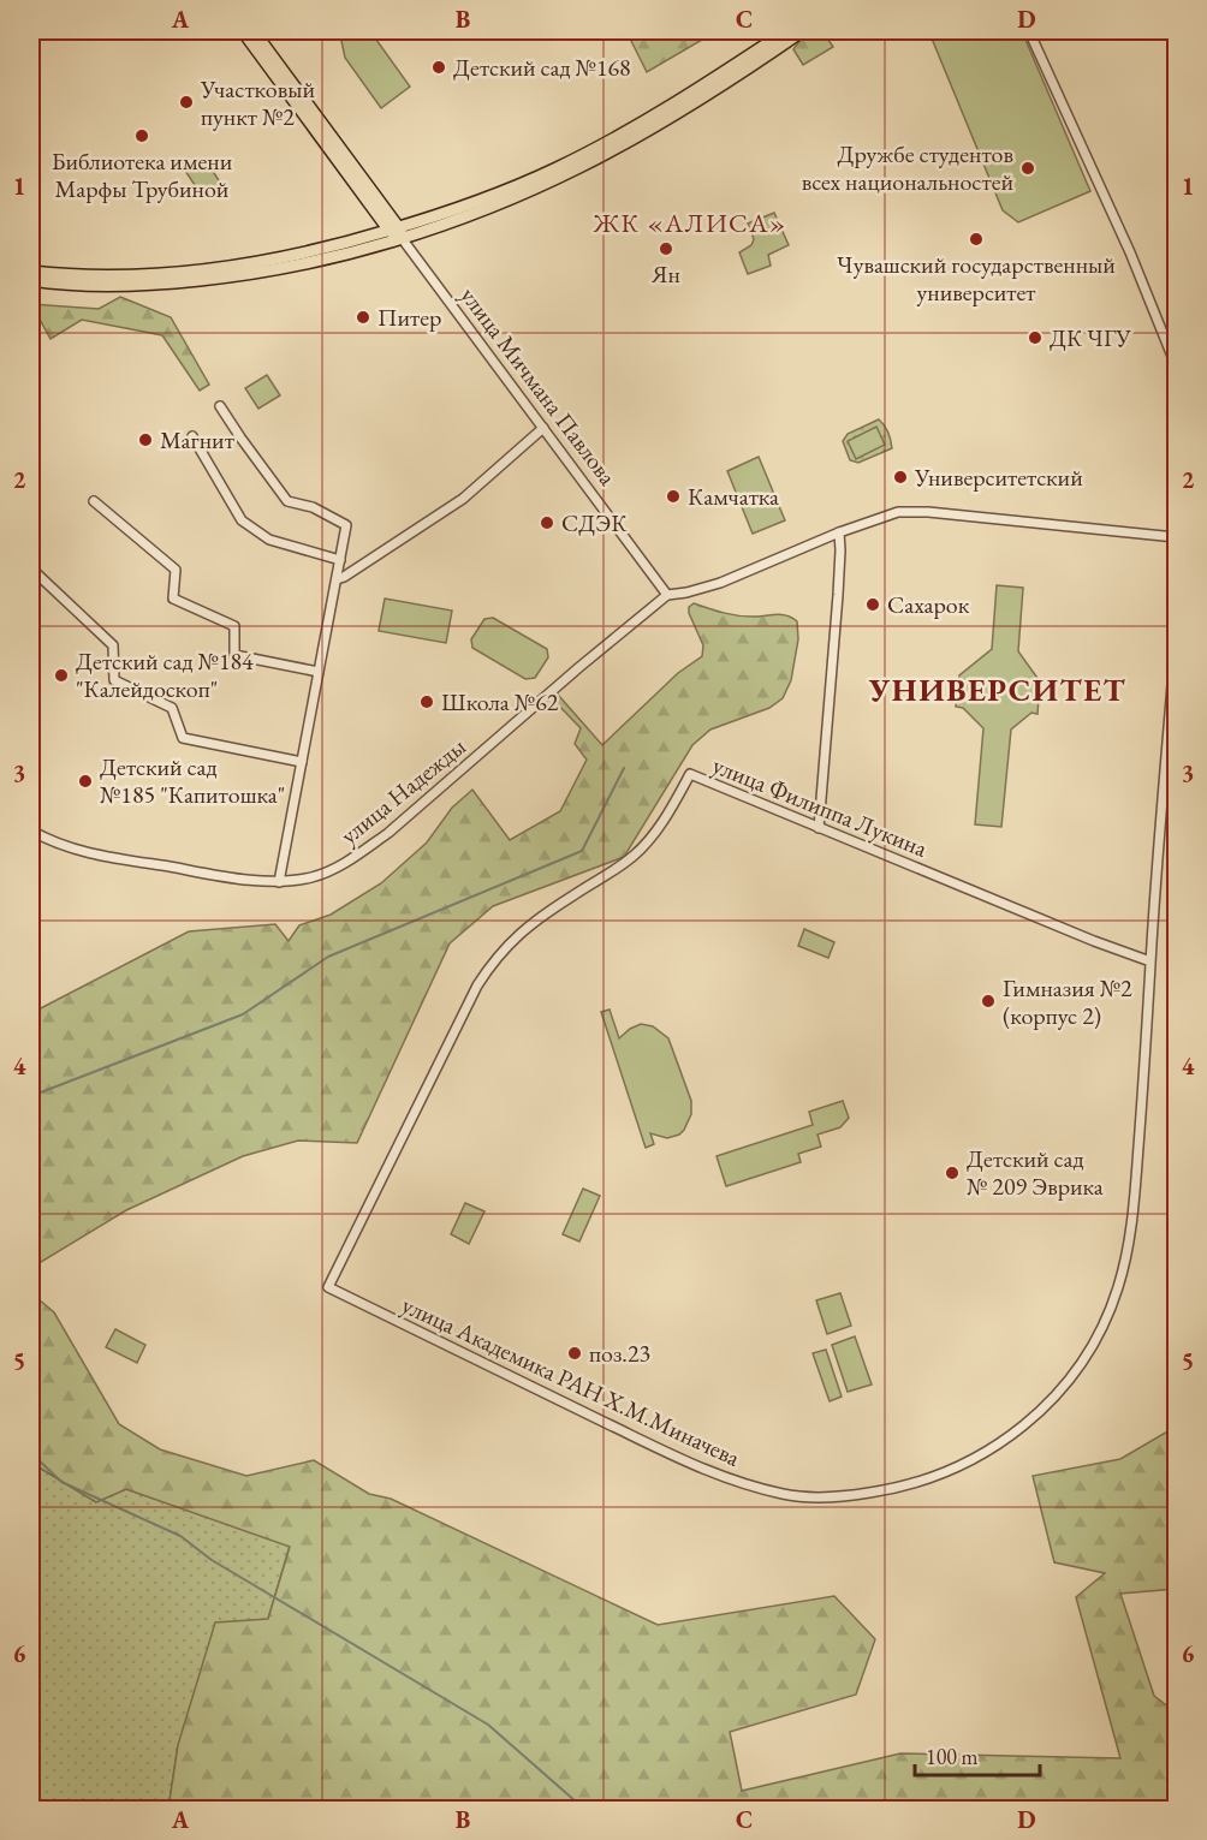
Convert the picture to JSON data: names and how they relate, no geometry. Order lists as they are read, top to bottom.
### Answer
{
  "streets": {
    "main road": ["улица Мичмана Павлова"],
    "street": ["улица Надежды", "улица Филиппа Лукина", "улица Академика РАН Х.М.Миначева"]
  },
  "crossings": [
    ["улица Мичмана Павлова", "улица Надежды"],
    ["улица Филиппа Лукина", "улица Академика РАН Х.М.Миначева"]
  ],
  "districts": ["ЖК «АЛИСА»", "УНИВЕРСИТЕТ"],
  "places": [
    "Детский сад №168",
    "Участковый пункт №2",
    "Библиотека имени Марфы Трубиной",
    "Дружбе студентов всех национальностей",
    "Чувашский государственный университет",
    "Ян",
    "Питер",
    "ДК ЧГУ",
    "Магнит",
    "Университетский",
    "Камчатка",
    "СДЭК",
    "Сахарок",
    "Детский сад №184 \"Калейдоскоп\"",
    "Школа №62",
    "Детский сад №185 \"Капитошка\"",
    "Гимназия №2 (корпус 2)",
    "Детский сад № 209 Эврика",
    "поз.23"
  ],
  "scale_bar": "100 m",
  "grid": {
    "columns": [
      "A",
      "B",
      "C",
      "D"
    ],
    "rows": [
      "1",
      "2",
      "3",
      "4",
      "5",
      "6"
    ]
  }
}
